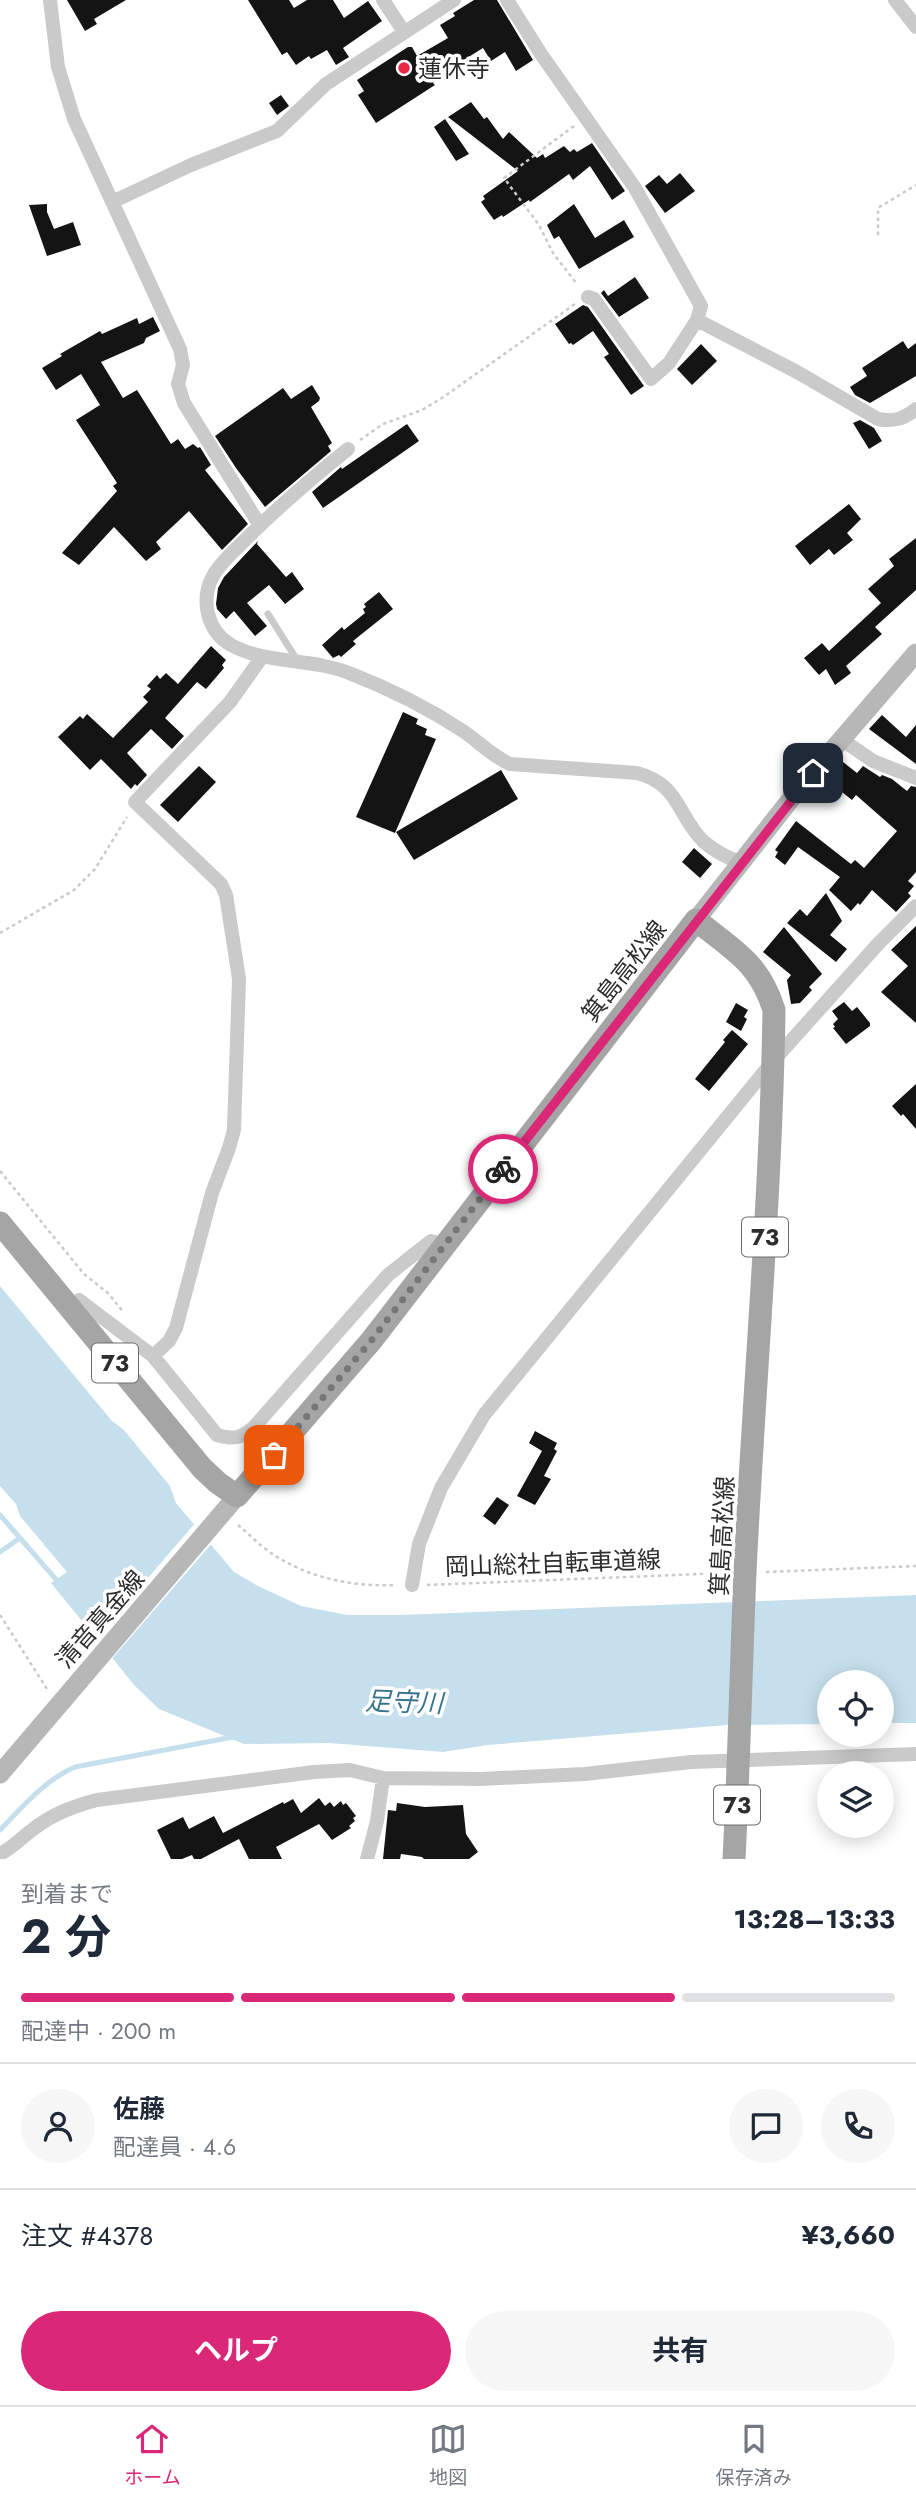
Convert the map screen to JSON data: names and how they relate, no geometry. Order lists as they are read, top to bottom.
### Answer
{
  "streets": {
    "main road": ["箕島高松線", "73", "清音真金線"],
    "path": ["岡山総社自転車道線"]
  },
  "crossings": [
    ["箕島高松線", "73"],
    ["箕島高松線", "岡山総社自転車道線"],
    ["箕島高松線", "清音真金線"],
    ["73", "岡山総社自転車道線"],
    ["73", "清音真金線"],
    ["岡山総社自転車道線", "清音真金線"]
  ],
  "water": ["足守川"],
  "places": ["蓮休寺"],
  "page": {
    "heading": ["2 分", "到着まで", "13:28–13:33"],
    "panel": [
      "佐藤",
      "配達員 · 4.6",
      "注文 #4378",
      "¥3,660"
    ],
    "bar": "配達中 · 200 m",
    "buttons": ["ヘルプ", "共有"],
    "tabs": ["ホーム", "地図", "保存済み"]
  }
}
